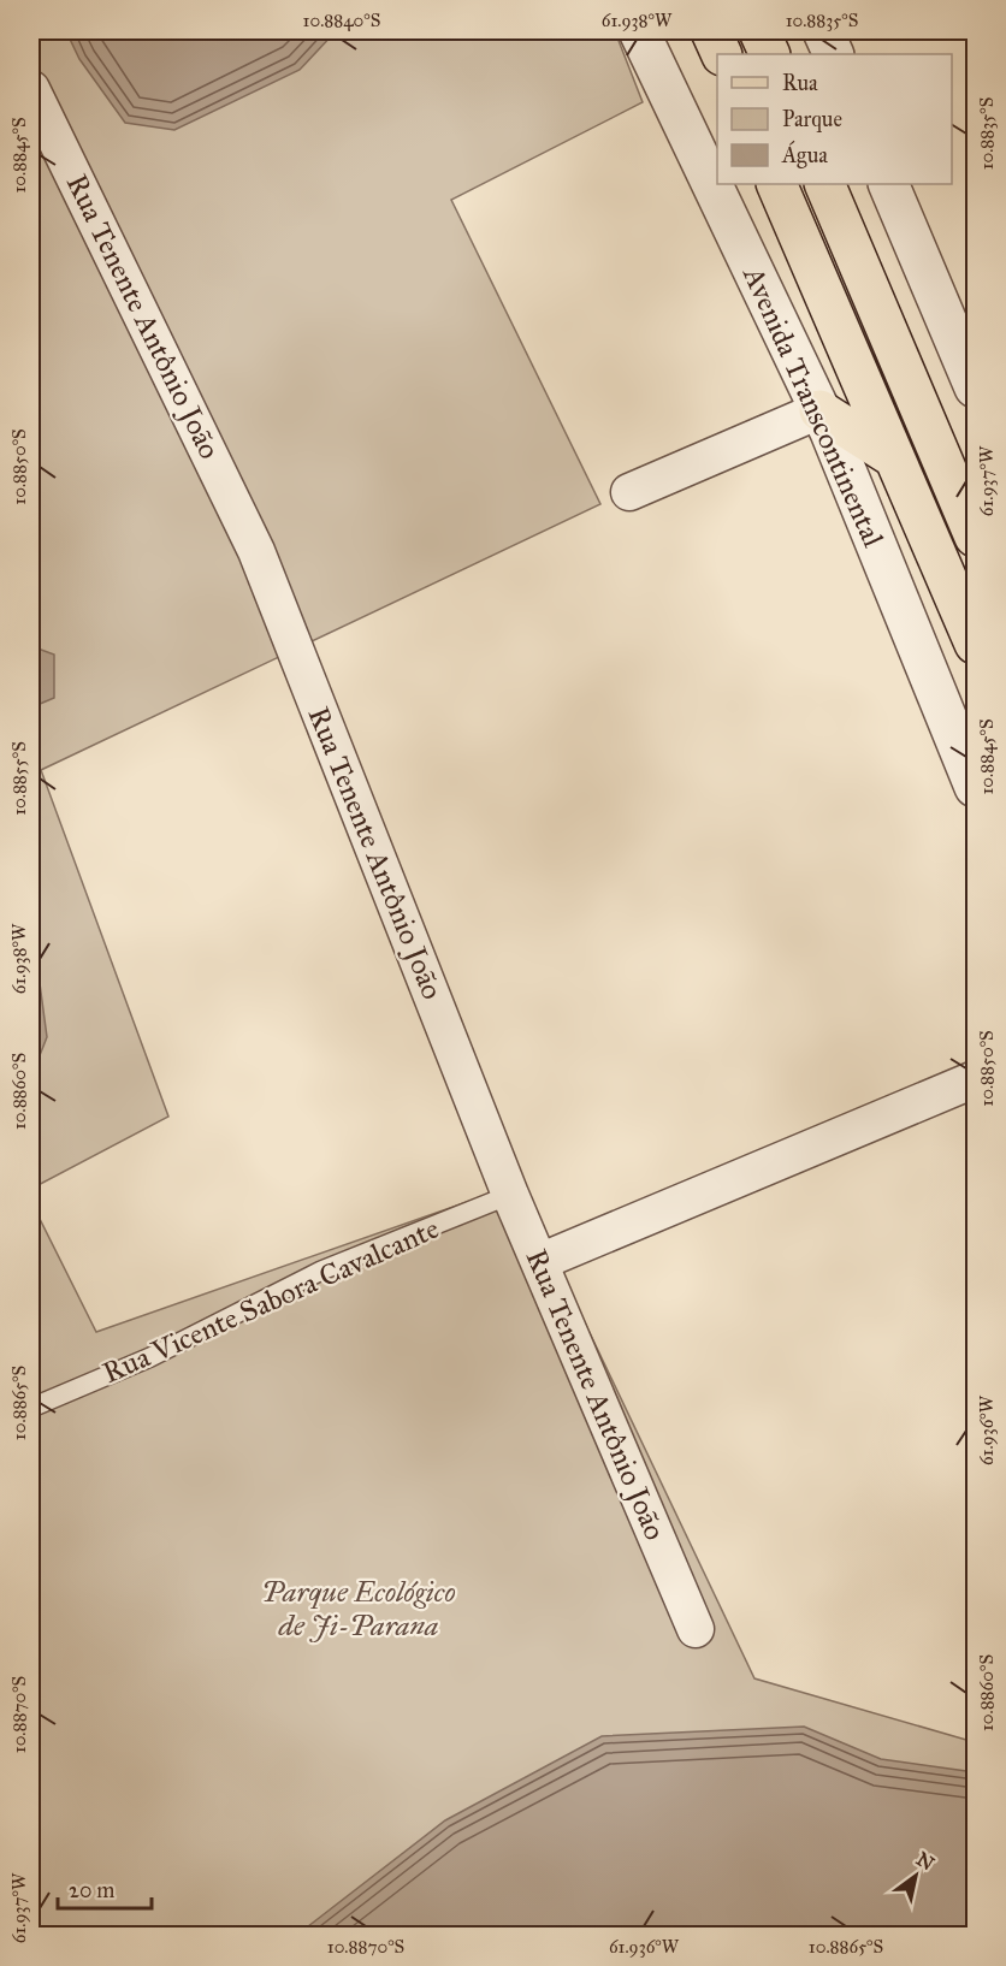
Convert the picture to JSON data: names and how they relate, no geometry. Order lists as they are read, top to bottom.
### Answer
{
  "streets": {
    "main road": ["Avenida Transcontinental"],
    "street": ["Rua Tenente Antônio João"],
    "lane": ["Rua Vicente Sabora Cavalcante"]
  },
  "crossings": [
    ["Rua Tenente Antônio João", "Rua Vicente Sabora Cavalcante"]
  ],
  "parks": ["Parque Ecológico de Ji-Parana"],
  "legend": ["Rua", "Parque", "Água"],
  "scale_bar": "20 m",
  "north": "top right",
  "coordinates": [
    "10.8840°S",
    "61.938°W",
    "10.8835°S",
    "10.8845°S",
    "10.8850°S",
    "61.937°W",
    "10.8855°S",
    "10.8860°S",
    "10.8865°S",
    "61.936°W",
    "10.8870°S"
  ]
}
